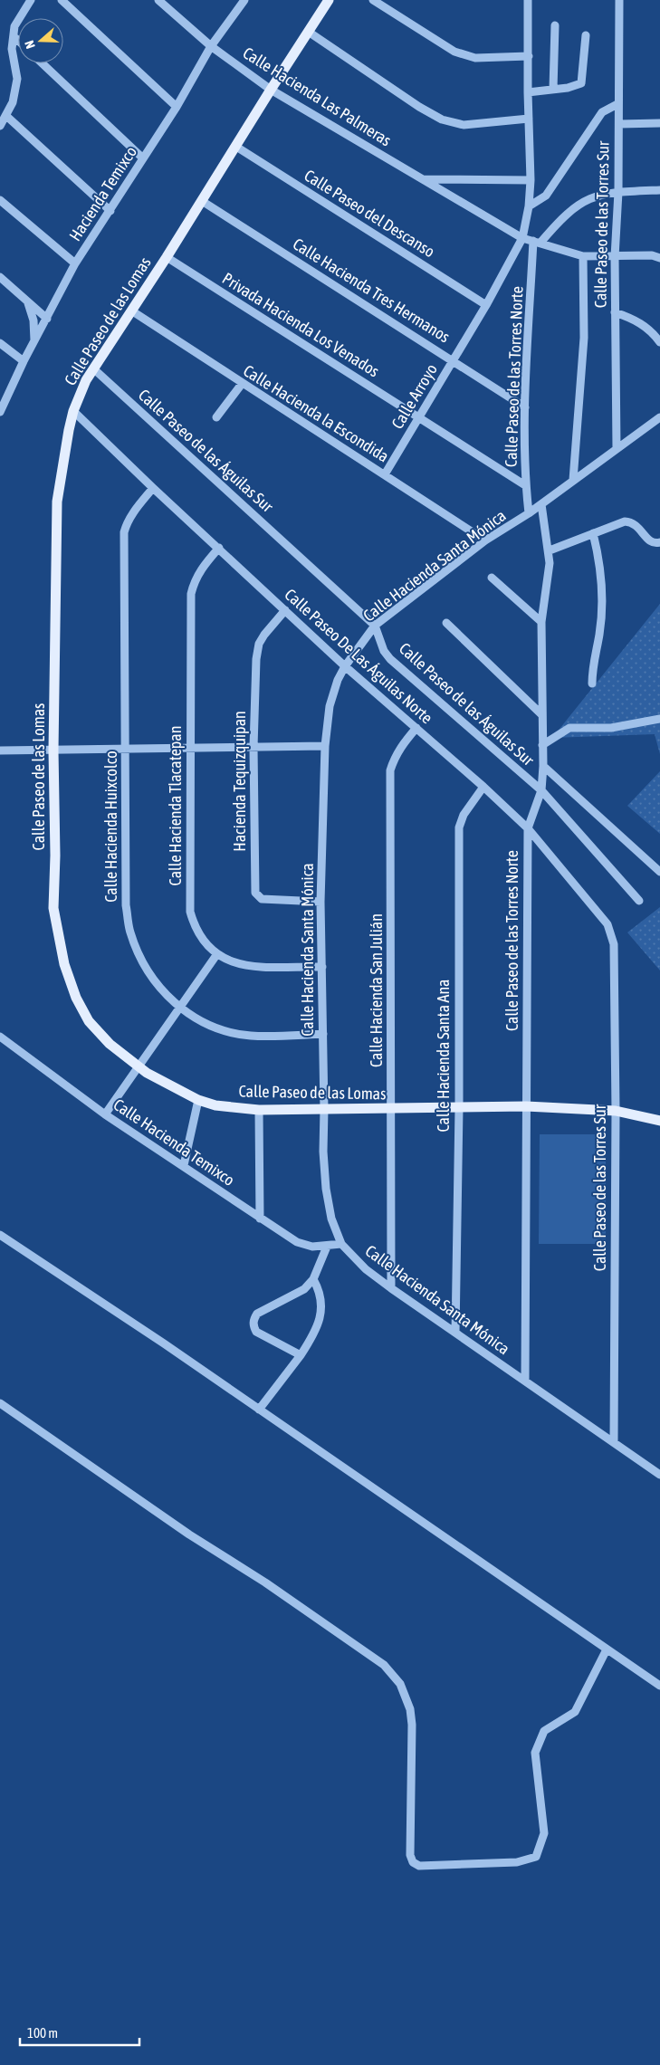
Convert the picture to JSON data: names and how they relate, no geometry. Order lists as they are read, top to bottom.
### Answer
{
  "streets": {
    "main road": ["Calle Paseo de las Lomas"],
    "street": [
      "Calle Hacienda Las Palmeras",
      "Hacienda Temixco",
      "Calle Paseo del Descanso",
      "Calle Paseo de las Torres Sur",
      "Calle Hacienda Tres Hermanos",
      "Privada Hacienda Los Venados",
      "Calle Paseo de las Torres Norte",
      "Calle Arroyo",
      "Calle Hacienda la Escondida",
      "Calle Paseo de las Águilas Sur",
      "Calle Hacienda Santa Mónica",
      "Calle Paseo De Las Águilas Norte",
      "Hacienda Tequizquipan",
      "Calle Hacienda Tlacatepan",
      "Calle Hacienda Huixcolco",
      "Calle Hacienda San Julián",
      "Calle Hacienda Santa Ana",
      "Calle Hacienda Temixco"
    ]
  },
  "crossings": [
    ["Calle Hacienda Las Palmeras", "Hacienda Temixco"],
    ["Calle Hacienda Las Palmeras", "Calle Paseo de las Torres Sur"],
    ["Calle Hacienda Las Palmeras", "Calle Paseo de las Lomas"],
    ["Calle Hacienda Las Palmeras", "Calle Paseo de las Torres Norte"],
    ["Calle Hacienda Las Palmeras", "Calle Arroyo"],
    ["Calle Paseo del Descanso", "Calle Paseo de las Lomas"],
    ["Calle Paseo del Descanso", "Calle Arroyo"],
    ["Calle Paseo de las Torres Sur", "Calle Paseo de las Lomas"],
    ["Calle Paseo de las Torres Sur", "Calle Hacienda Santa Mónica"],
    ["Calle Paseo de las Torres Sur", "Calle Paseo De Las Águilas Norte"],
    ["Calle Hacienda Tres Hermanos", "Calle Paseo de las Lomas"],
    ["Calle Hacienda Tres Hermanos", "Calle Paseo de las Torres Norte"],
    ["Calle Hacienda Tres Hermanos", "Calle Arroyo"],
    ["Calle Paseo de las Lomas", "Privada Hacienda Los Venados"],
    ["Calle Paseo de las Lomas", "Calle Paseo de las Torres Norte"],
    ["Calle Paseo de las Lomas", "Calle Hacienda la Escondida"],
    ["Calle Paseo de las Lomas", "Calle Paseo de las Águilas Sur"],
    ["Calle Paseo de las Lomas", "Calle Hacienda Santa Mónica"],
    ["Calle Paseo de las Lomas", "Calle Paseo De Las Águilas Norte"],
    ["Calle Paseo de las Lomas", "Calle Hacienda San Julián"],
    ["Calle Paseo de las Lomas", "Calle Hacienda Santa Ana"],
    ["Privada Hacienda Los Venados", "Calle Paseo de las Torres Norte"],
    ["Privada Hacienda Los Venados", "Calle Arroyo"],
    ["Calle Paseo de las Torres Norte", "Calle Paseo de las Águilas Sur"],
    ["Calle Paseo de las Torres Norte", "Calle Hacienda Santa Mónica"],
    ["Calle Paseo de las Torres Norte", "Calle Paseo De Las Águilas Norte"],
    ["Calle Arroyo", "Calle Hacienda la Escondida"],
    ["Calle Hacienda la Escondida", "Calle Hacienda Santa Mónica"],
    ["Calle Paseo de las Águilas Sur", "Calle Hacienda Santa Mónica"],
    ["Calle Hacienda Santa Mónica", "Calle Paseo De Las Águilas Norte"],
    ["Calle Hacienda Santa Mónica", "Hacienda Tequizquipan"],
    ["Calle Hacienda Santa Mónica", "Calle Hacienda Tlacatepan"],
    ["Calle Hacienda Santa Mónica", "Calle Hacienda Huixcolco"],
    ["Calle Hacienda Santa Mónica", "Calle Hacienda San Julián"],
    ["Calle Hacienda Santa Mónica", "Calle Hacienda Santa Ana"],
    ["Calle Hacienda Santa Mónica", "Calle Hacienda Temixco"],
    ["Calle Paseo De Las Águilas Norte", "Hacienda Tequizquipan"],
    ["Calle Paseo De Las Águilas Norte", "Calle Hacienda Tlacatepan"],
    ["Calle Paseo De Las Águilas Norte", "Calle Hacienda Huixcolco"],
    ["Calle Paseo De Las Águilas Norte", "Calle Hacienda San Julián"],
    ["Calle Paseo De Las Águilas Norte", "Calle Hacienda Santa Ana"]
  ],
  "scale_bar": "100 m",
  "north": "left"
}
